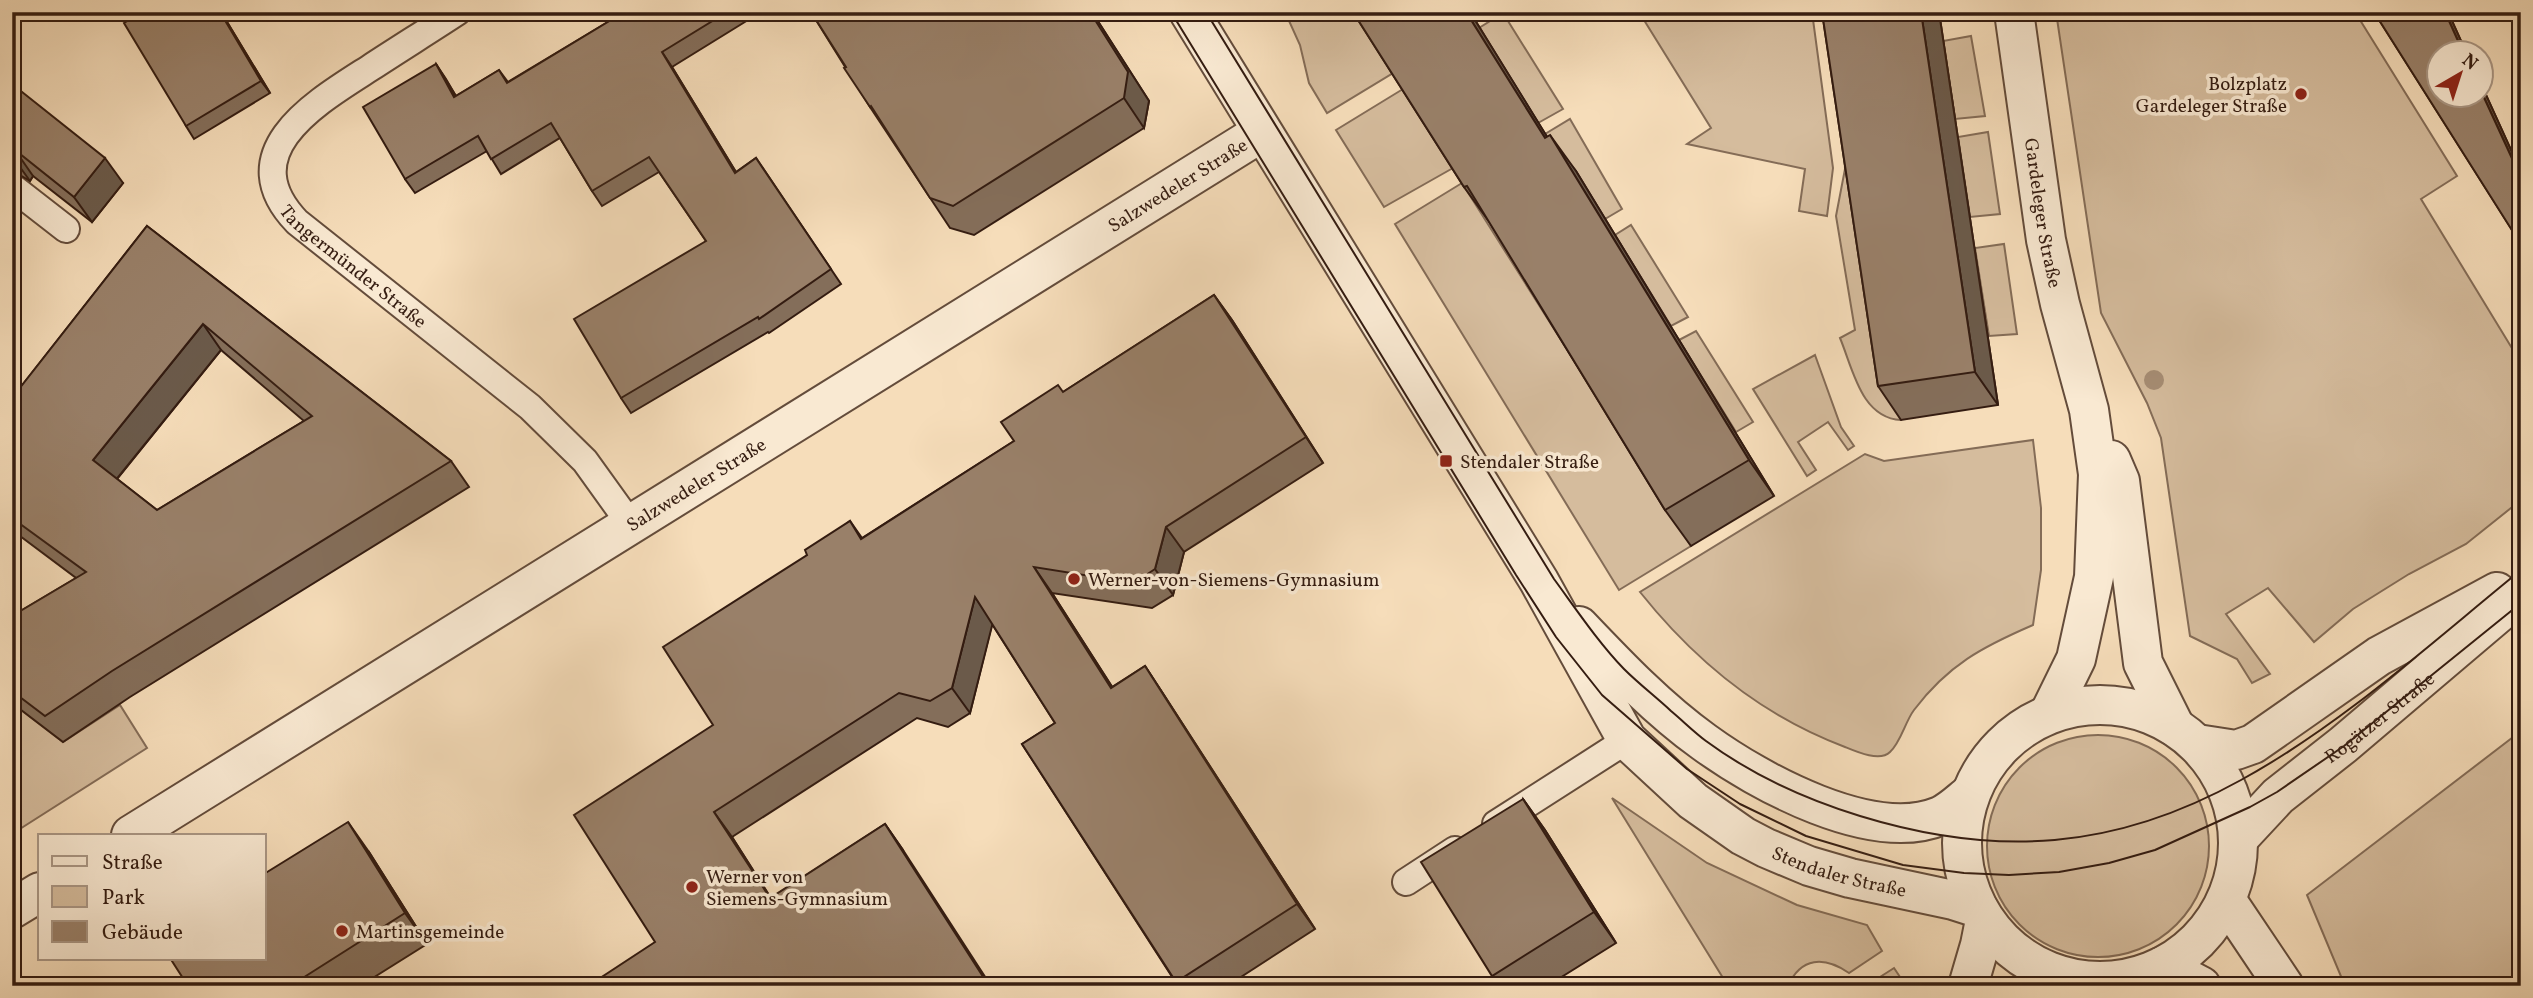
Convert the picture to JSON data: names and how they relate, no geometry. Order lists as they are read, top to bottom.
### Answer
{
  "streets": {
    "street": [
      "Salzwedeler Straße",
      "Gardeleger Straße",
      "Rogätzer Straße",
      "Stendaler Straße"
    ],
    "lane": ["Tangermünder Straße"]
  },
  "crossings": [
    ["Salzwedeler Straße", "Tangermünder Straße"],
    ["Salzwedeler Straße", "Stendaler Straße"],
    ["Gardeleger Straße", "Rogätzer Straße"],
    ["Gardeleger Straße", "Stendaler Straße"]
  ],
  "places": {
    "other": [
      "Bolzplatz Gardeleger Straße",
      "Werner-von-Siemens-Gymnasium",
      "Werner von Siemens-Gymnasium",
      "Martinsgemeinde"
    ],
    "transit": ["Stendaler Straße"]
  },
  "legend": ["Straße", "Park", "Gebäude"],
  "north": "top right"
}
